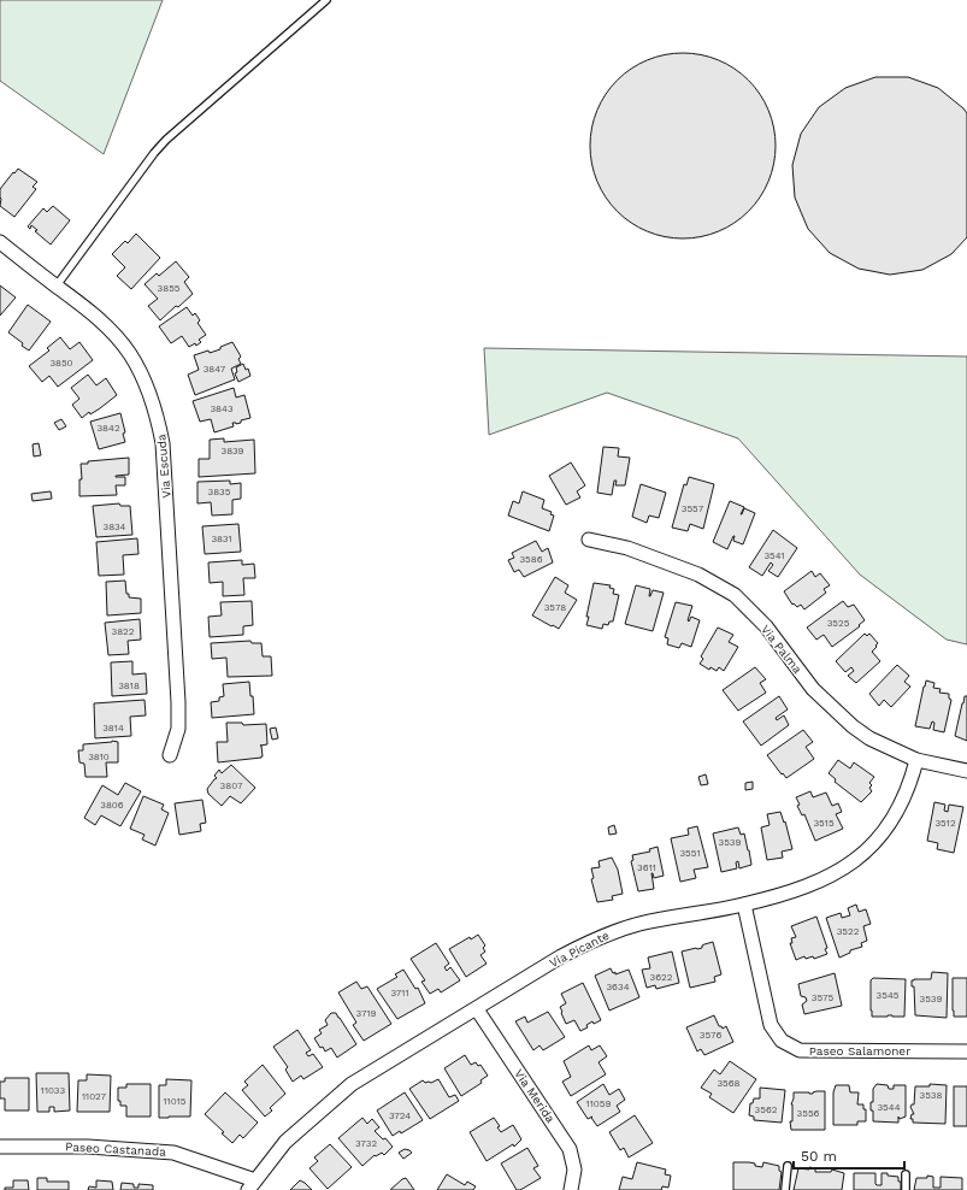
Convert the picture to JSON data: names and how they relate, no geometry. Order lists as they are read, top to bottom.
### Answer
{
  "streets": {
    "street": [
      "Via Escuda",
      "Via Palma",
      "Via Picante",
      "Paseo Salamoner",
      "Via Merida",
      "Paseo Castanada"
    ]
  },
  "crossings": [
    ["Via Palma", "Via Picante"],
    ["Via Picante", "Paseo Salamoner"],
    ["Via Picante", "Via Merida"],
    ["Via Picante", "Paseo Castanada"]
  ],
  "house_numbers": [
    "3855",
    "3850",
    "3847",
    "3843",
    "3842",
    "3839",
    "3835",
    "3557",
    "3834",
    "3831",
    "3541",
    "3586",
    "3578",
    "3525",
    "3822",
    "3818",
    "3814",
    "3810",
    "3807",
    "3806",
    "3515",
    "3512",
    "3539",
    "3551",
    "3611",
    "3522",
    "3622",
    "3634",
    "3711",
    "3545",
    "3575",
    "3539",
    "3719",
    "3576",
    "3568",
    "11033",
    "3538",
    "11027",
    "11015",
    "11059",
    "3544",
    "3562",
    "3556",
    "3724",
    "3732"
  ],
  "scale_bar": "50 m"
}
